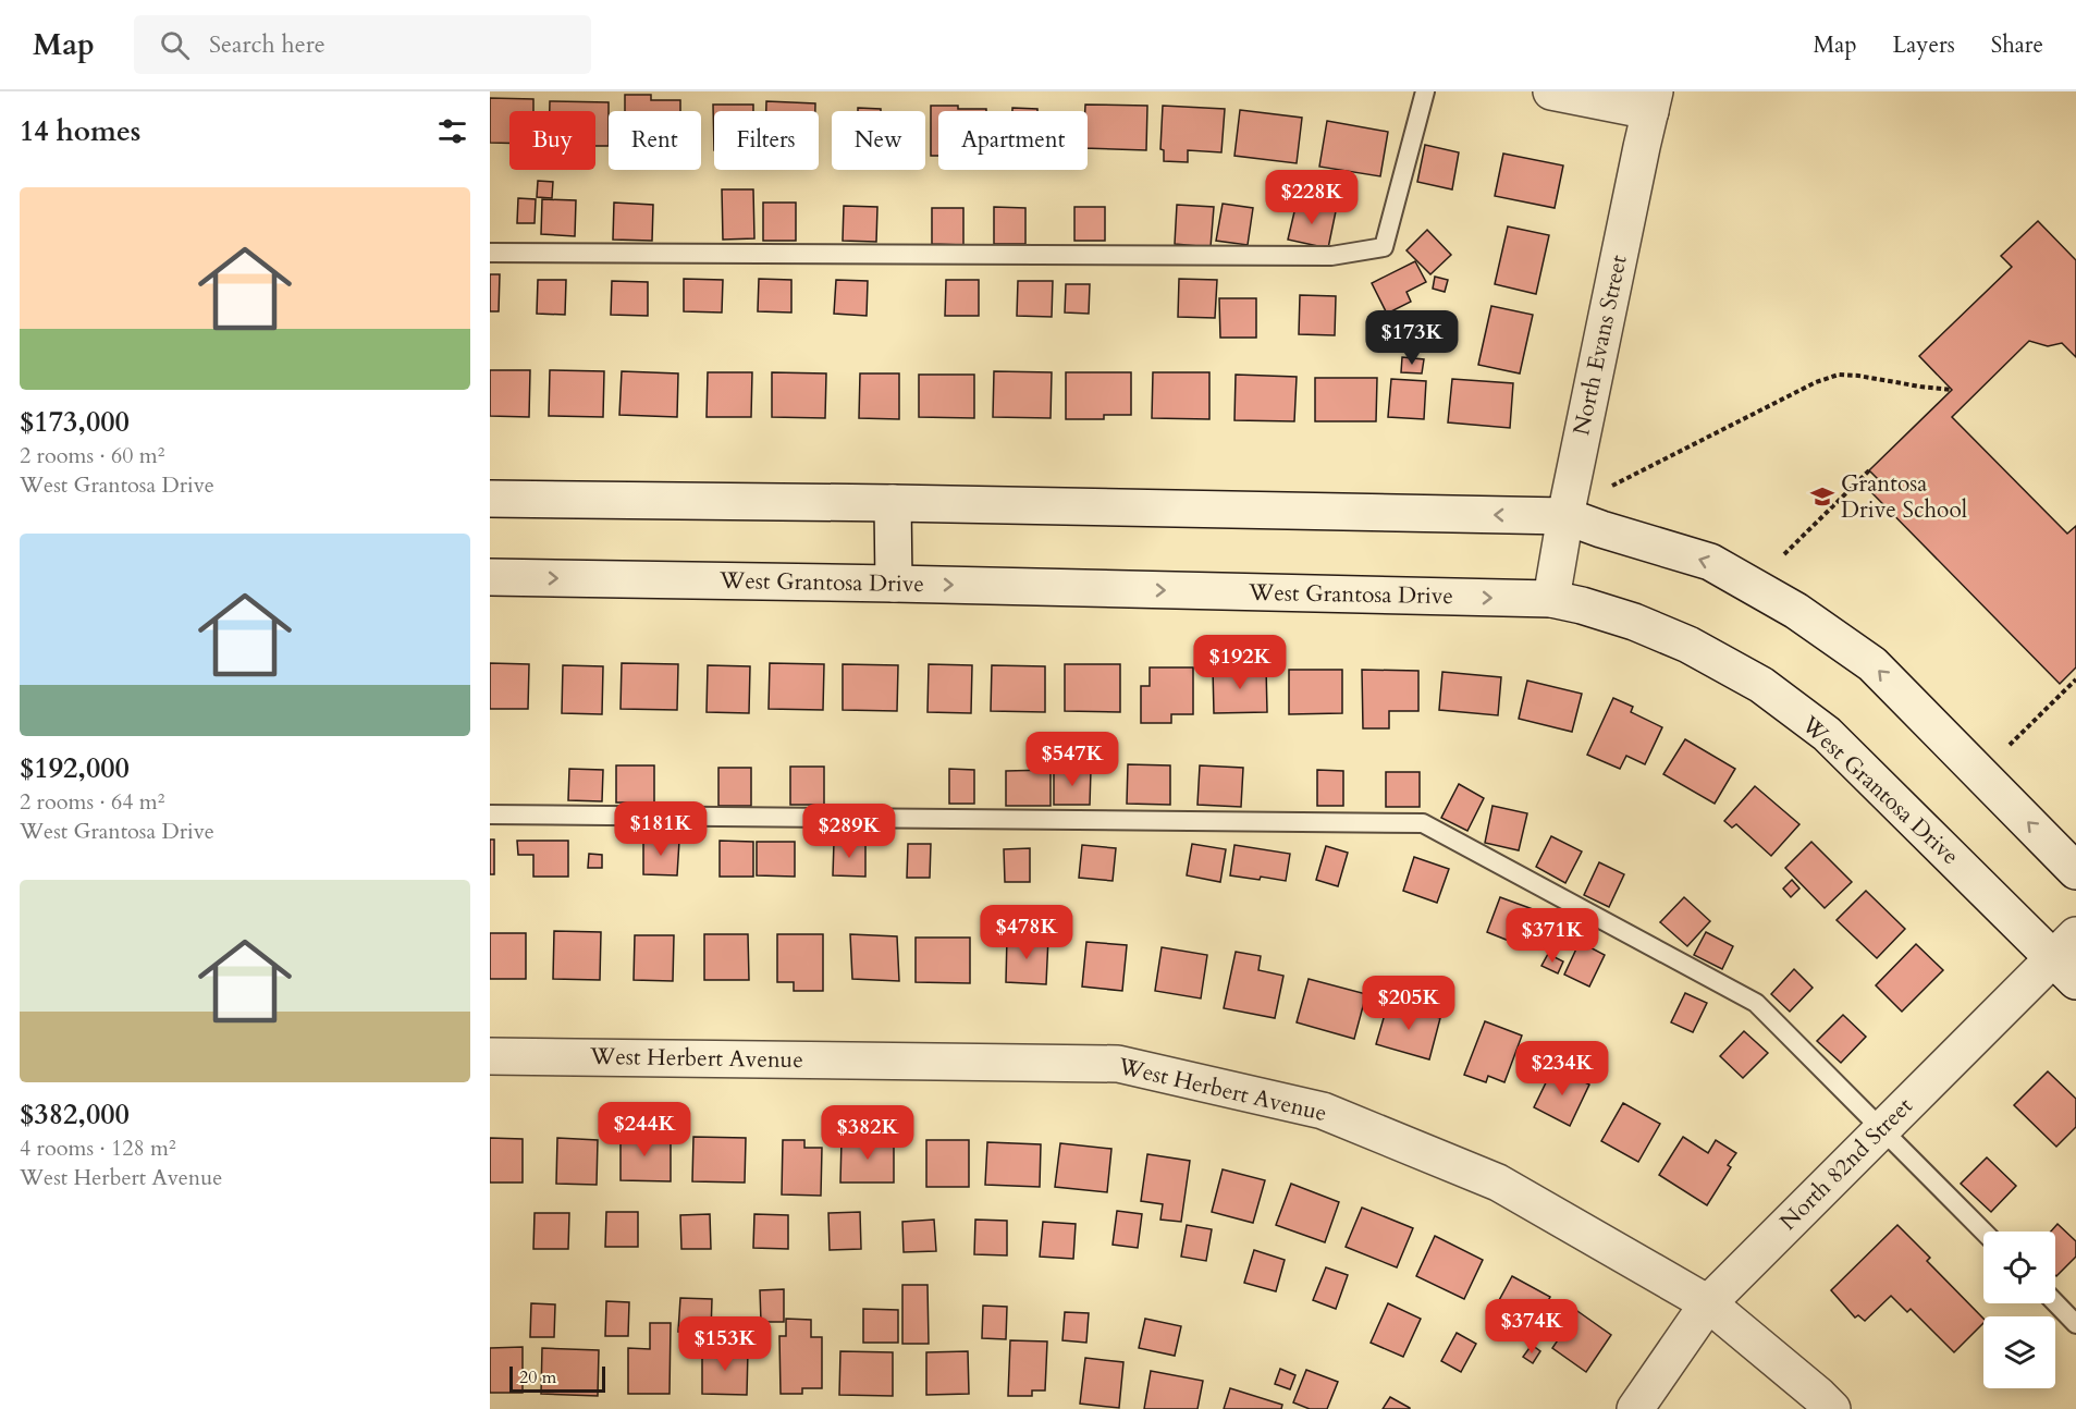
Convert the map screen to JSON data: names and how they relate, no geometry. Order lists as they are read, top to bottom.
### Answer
{
  "streets": {
    "street": [
      "North Evans Street",
      "West Grantosa Drive",
      "West Herbert Avenue",
      "North 82nd Street"
    ]
  },
  "crossings": [
    ["North Evans Street", "West Grantosa Drive"],
    ["West Grantosa Drive", "North 82nd Street"],
    ["West Herbert Avenue", "North 82nd Street"]
  ],
  "places": {
    "school or university": ["Grantosa Drive School"]
  },
  "scale_bar": "20 m",
  "page": {
    "header": "Map",
    "search": "Search here",
    "nav": ["Map", "Layers", "Share"],
    "heading": "14 homes",
    "chip": [
      "Buy",
      "Rent",
      "Filters",
      "New",
      "Apartment"
    ],
    "list": [
      {
        "name": "$173,000",
        "note": "2 rooms · 60 m² · West Grantosa Drive"
      },
      {
        "name": "$192,000",
        "note": "2 rooms · 64 m² · West Grantosa Drive"
      },
      {
        "name": "$382,000",
        "note": "4 rooms · 128 m² · West Herbert Avenue"
      }
    ],
    "price": [
      "$228K",
      "$173K",
      "$192K",
      "$547K",
      "$181K",
      "$289K",
      "$478K",
      "$371K",
      "$205K",
      "$234K",
      "$244K",
      "$382K",
      "$374K",
      "$153K"
    ],
    "scale": "20 m"
  }
}
